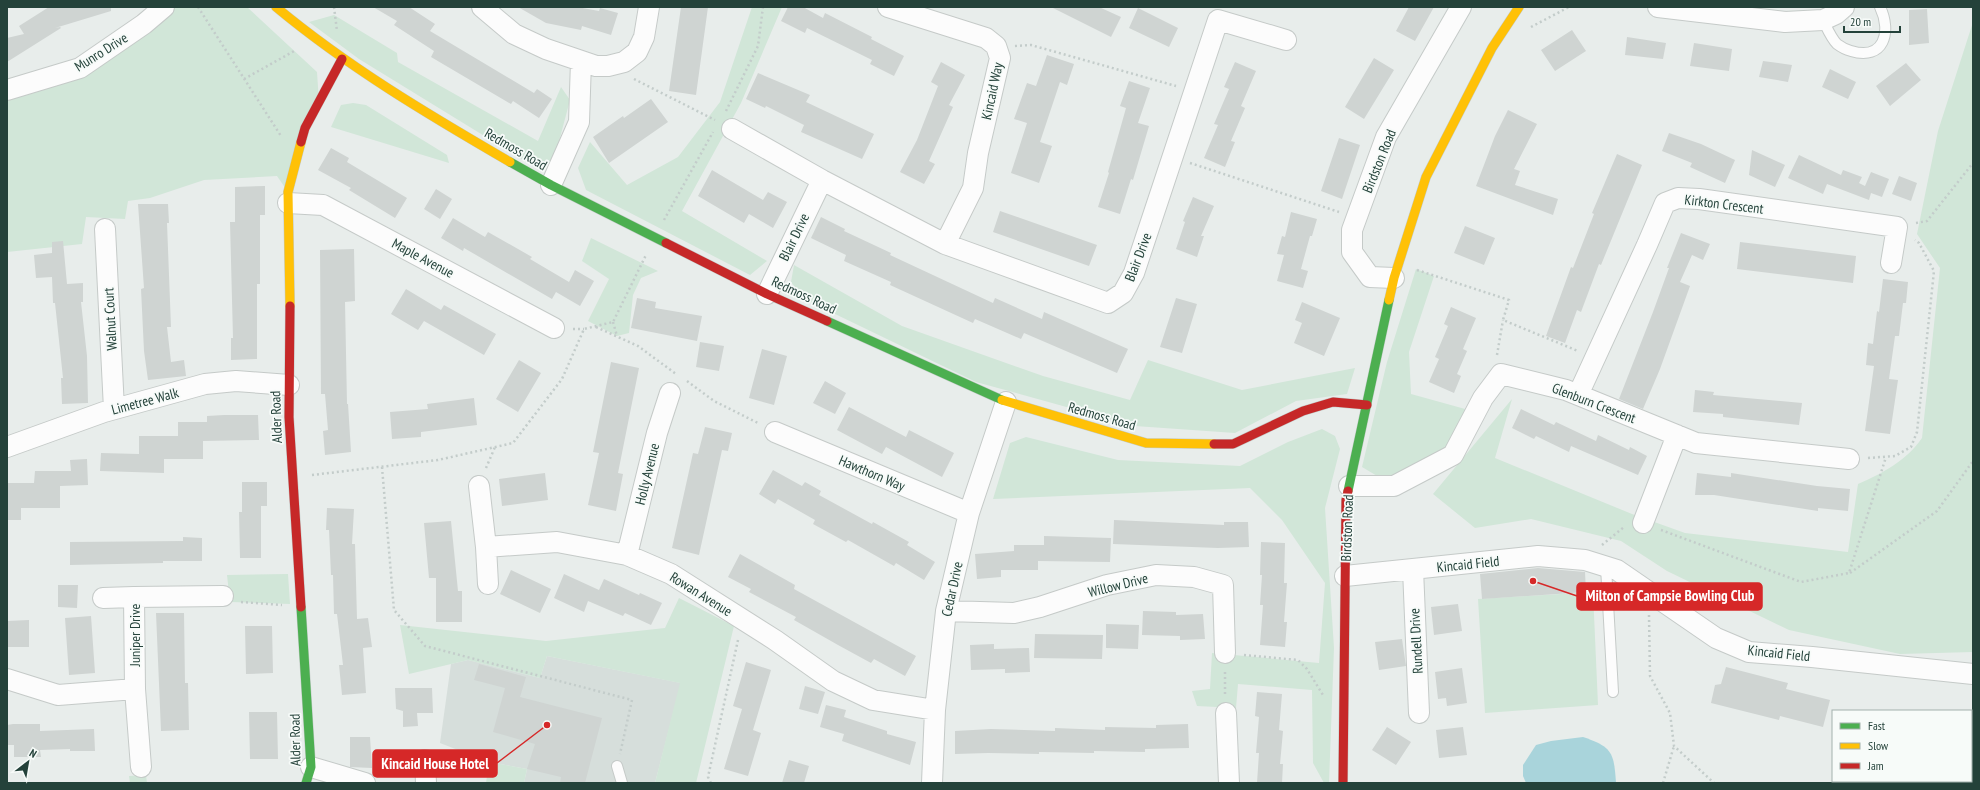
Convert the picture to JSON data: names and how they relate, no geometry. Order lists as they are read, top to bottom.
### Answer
{
  "streets": {
    "street": [
      "Munro Drive",
      "Kincaid Way",
      "Redmoss Road",
      "Birdston Road",
      "Kirkton Crescent",
      "Blair Drive",
      "Maple Avenue",
      "Walnut Court",
      "Limetree Walk",
      "Glenburn Crescent",
      "Alder Road",
      "Hawthorn Way",
      "Holly Avenue",
      "Kincaid Field",
      "Willow Drive",
      "Cedar Drive",
      "Rowan Avenue",
      "Juniper Drive",
      "Rundell Drive"
    ]
  },
  "crossings": [
    ["Kincaid Way", "Blair Drive"],
    ["Redmoss Road", "Birdston Road"],
    ["Redmoss Road", "Blair Drive"],
    ["Redmoss Road", "Alder Road"],
    ["Redmoss Road", "Cedar Drive"],
    ["Birdston Road", "Glenburn Crescent"],
    ["Birdston Road", "Kincaid Field"],
    ["Kirkton Crescent", "Glenburn Crescent"],
    ["Maple Avenue", "Alder Road"],
    ["Walnut Court", "Limetree Walk"],
    ["Limetree Walk", "Alder Road"],
    ["Hawthorn Way", "Cedar Drive"],
    ["Holly Avenue", "Rowan Avenue"],
    ["Kincaid Field", "Rundell Drive"],
    ["Willow Drive", "Cedar Drive"],
    ["Cedar Drive", "Rowan Avenue"]
  ],
  "places": ["Milton of Campsie Bowling Club", "Kincaid House Hotel"],
  "legend": ["Fast", "Slow", "Jam"],
  "scale_bar": "20 m",
  "north": "top right"
}
